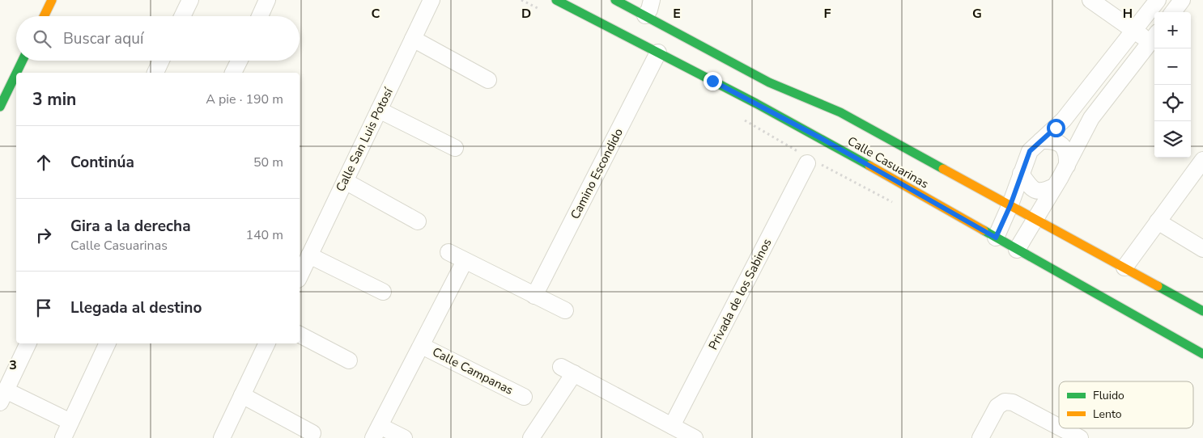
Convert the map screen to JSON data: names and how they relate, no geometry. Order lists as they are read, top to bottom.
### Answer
{
  "streets": {
    "main road": ["Calle Casuarinas"],
    "street": [
      "Calle San Luis Potosí",
      "Camino Escondido",
      "Privada de los Sabinos",
      "Calle Campanas"
    ]
  },
  "crossings": [
    ["Calle Casuarinas", "Camino Escondido"]
  ],
  "legend": ["Fluido", "Lento"],
  "page": {
    "map_buttons": ["+", "−"],
    "search": "Buscar aquí",
    "heading": ["3 min", "A pie · 190 m"],
    "list": [
      ["Continúa", "50 m"],
      ["Gira a la derecha", "Calle Casuarinas", "140 m"],
      "Llegada al destino"
    ]
  },
  "grid": {
    "columns": [
      "C",
      "D",
      "E",
      "F",
      "G",
      "H"
    ],
    "rows": ["3"]
  }
}
